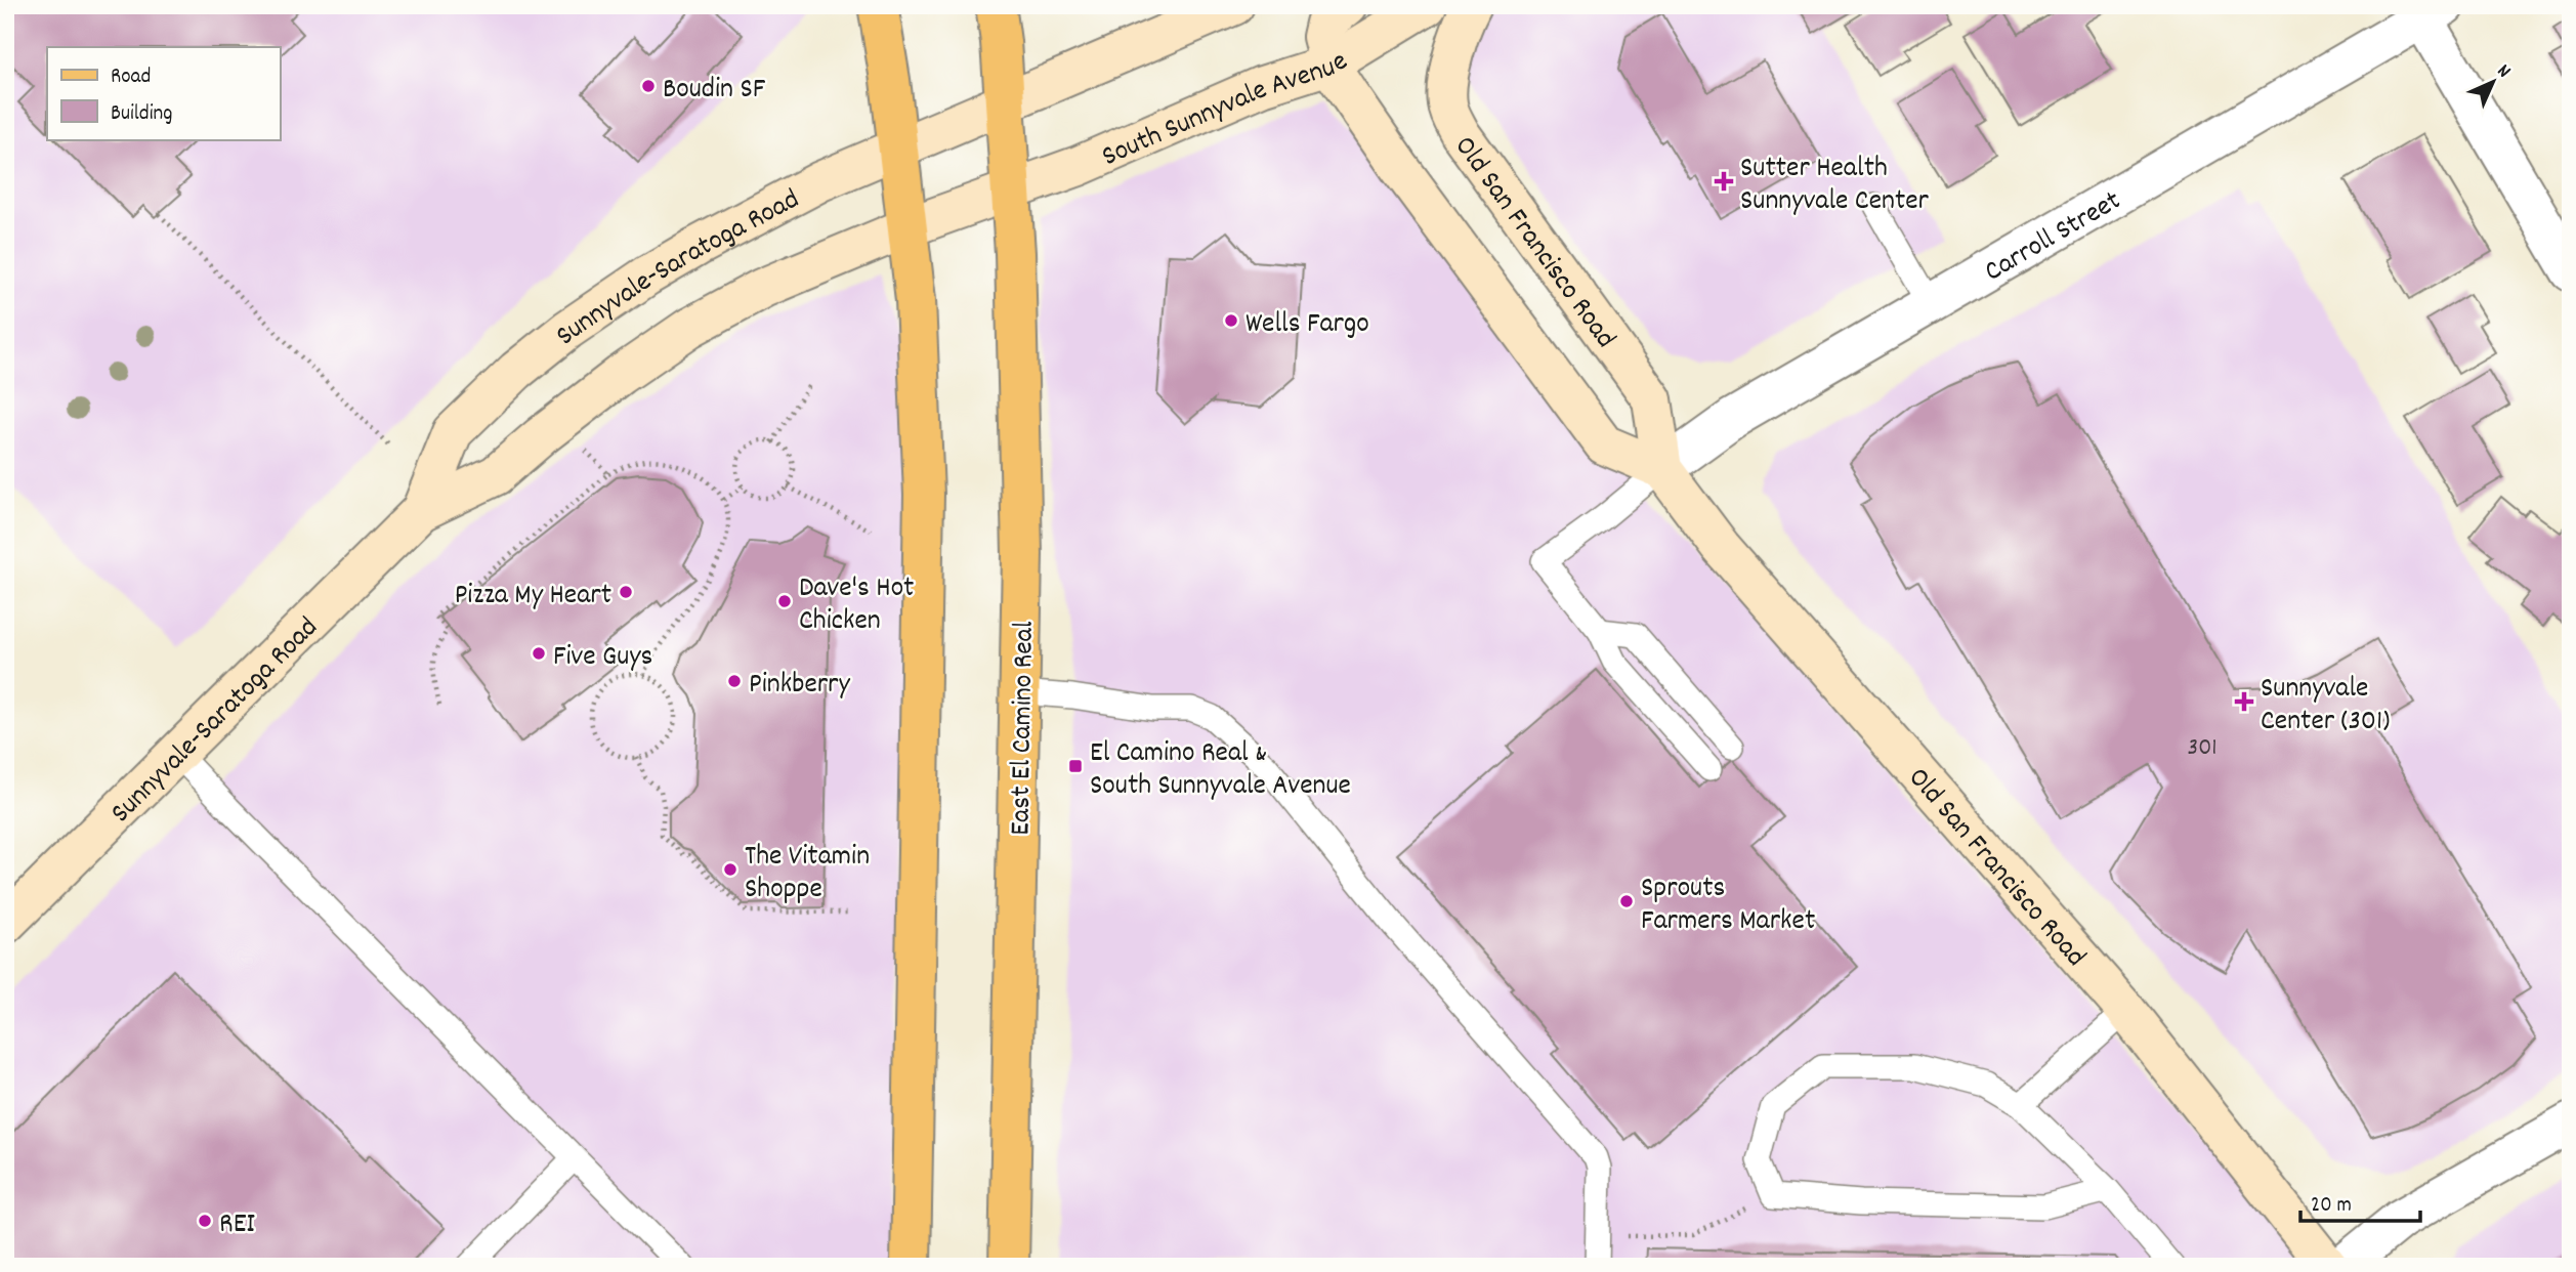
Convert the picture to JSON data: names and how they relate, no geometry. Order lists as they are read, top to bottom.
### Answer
{
  "streets": {
    "main road": [
      "South Sunnyvale Avenue",
      "Old San Francisco Road",
      "Sunnyvale-Saratoga Road",
      "East El Camino Real"
    ],
    "street": ["Carroll Street"]
  },
  "crossings": [
    ["South Sunnyvale Avenue", "Sunnyvale-Saratoga Road"],
    ["South Sunnyvale Avenue", "East El Camino Real"],
    ["Carroll Street", "Old San Francisco Road"],
    ["Sunnyvale-Saratoga Road", "East El Camino Real"]
  ],
  "places": {
    "other": [
      "Boudin SF",
      "Wells Fargo",
      "Pizza My Heart",
      "Dave's Hot Chicken",
      "Five Guys",
      "Pinkberry",
      "The Vitamin Shoppe",
      "Sprouts Farmers Market",
      "REI"
    ],
    "health": ["Sutter Health Sunnyvale Center", "Sunnyvale Center (301)"],
    "transit": ["El Camino Real & South Sunnyvale Avenue"]
  },
  "house_numbers": ["301"],
  "legend": ["Road", "Building"],
  "scale_bar": "20 m",
  "north": "top right"
}
